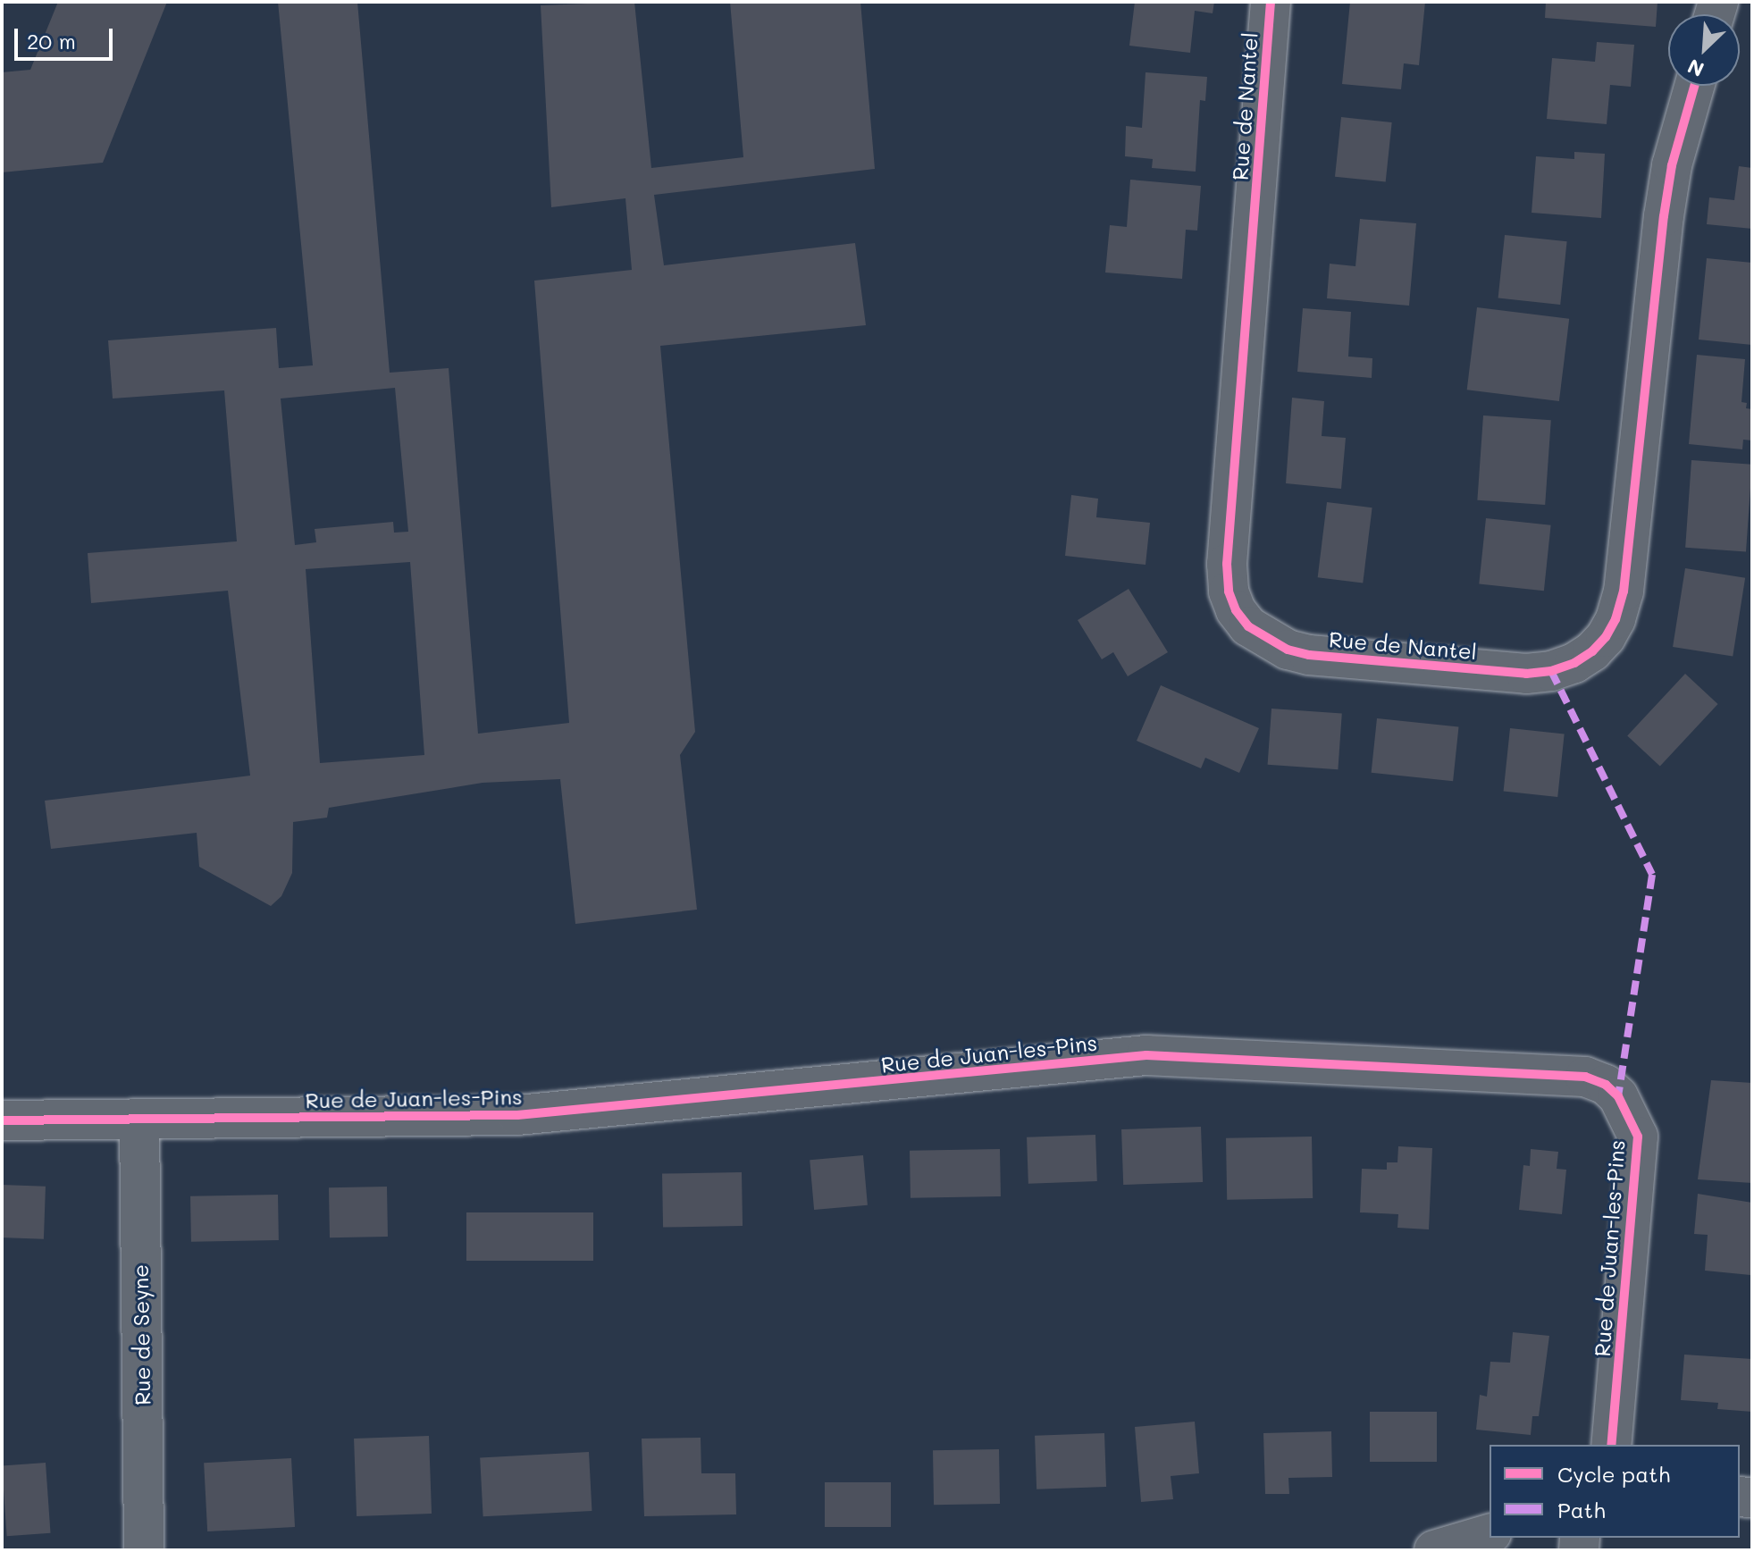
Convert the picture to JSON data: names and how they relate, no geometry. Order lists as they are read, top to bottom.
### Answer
{
  "streets": {
    "street": ["Rue de Nantel", "Rue de Juan-les-Pins", "Rue de Seyne"]
  },
  "crossings": [
    ["Rue de Juan-les-Pins", "Rue de Seyne"]
  ],
  "legend": ["Cycle path", "Path"],
  "scale_bar": "20 m",
  "north": "bottom left"
}
